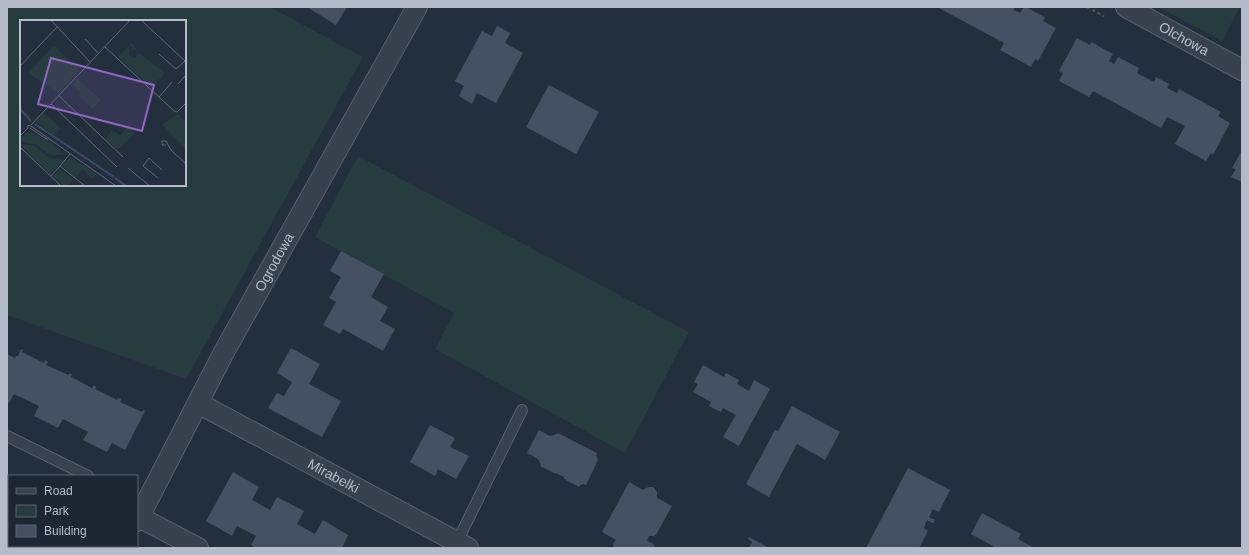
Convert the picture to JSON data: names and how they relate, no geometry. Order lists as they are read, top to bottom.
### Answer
{
  "streets": {
    "street": ["Olchowa", "Ogrodowa", "Mirabelki"]
  },
  "crossings": [
    ["Ogrodowa", "Mirabelki"]
  ],
  "legend": ["Road", "Park", "Building"]
}
